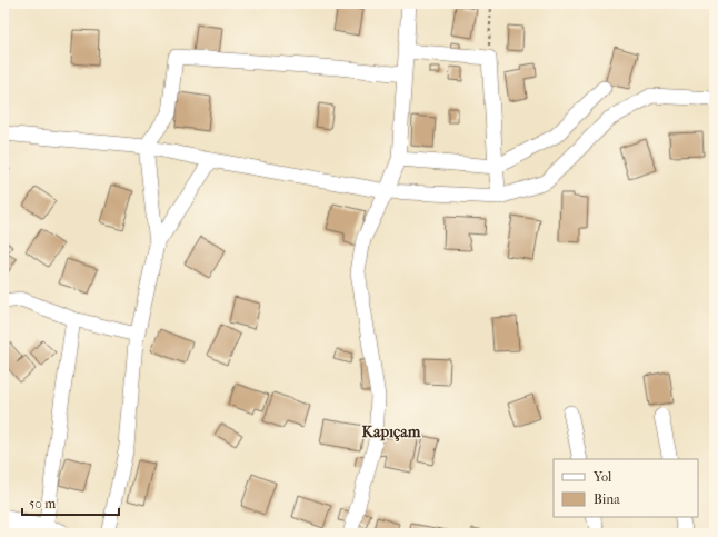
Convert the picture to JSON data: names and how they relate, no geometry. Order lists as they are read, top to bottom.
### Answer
{
  "districts": ["Kapıçam"],
  "legend": ["Yol", "Bina"],
  "scale_bar": "50 m"
}
